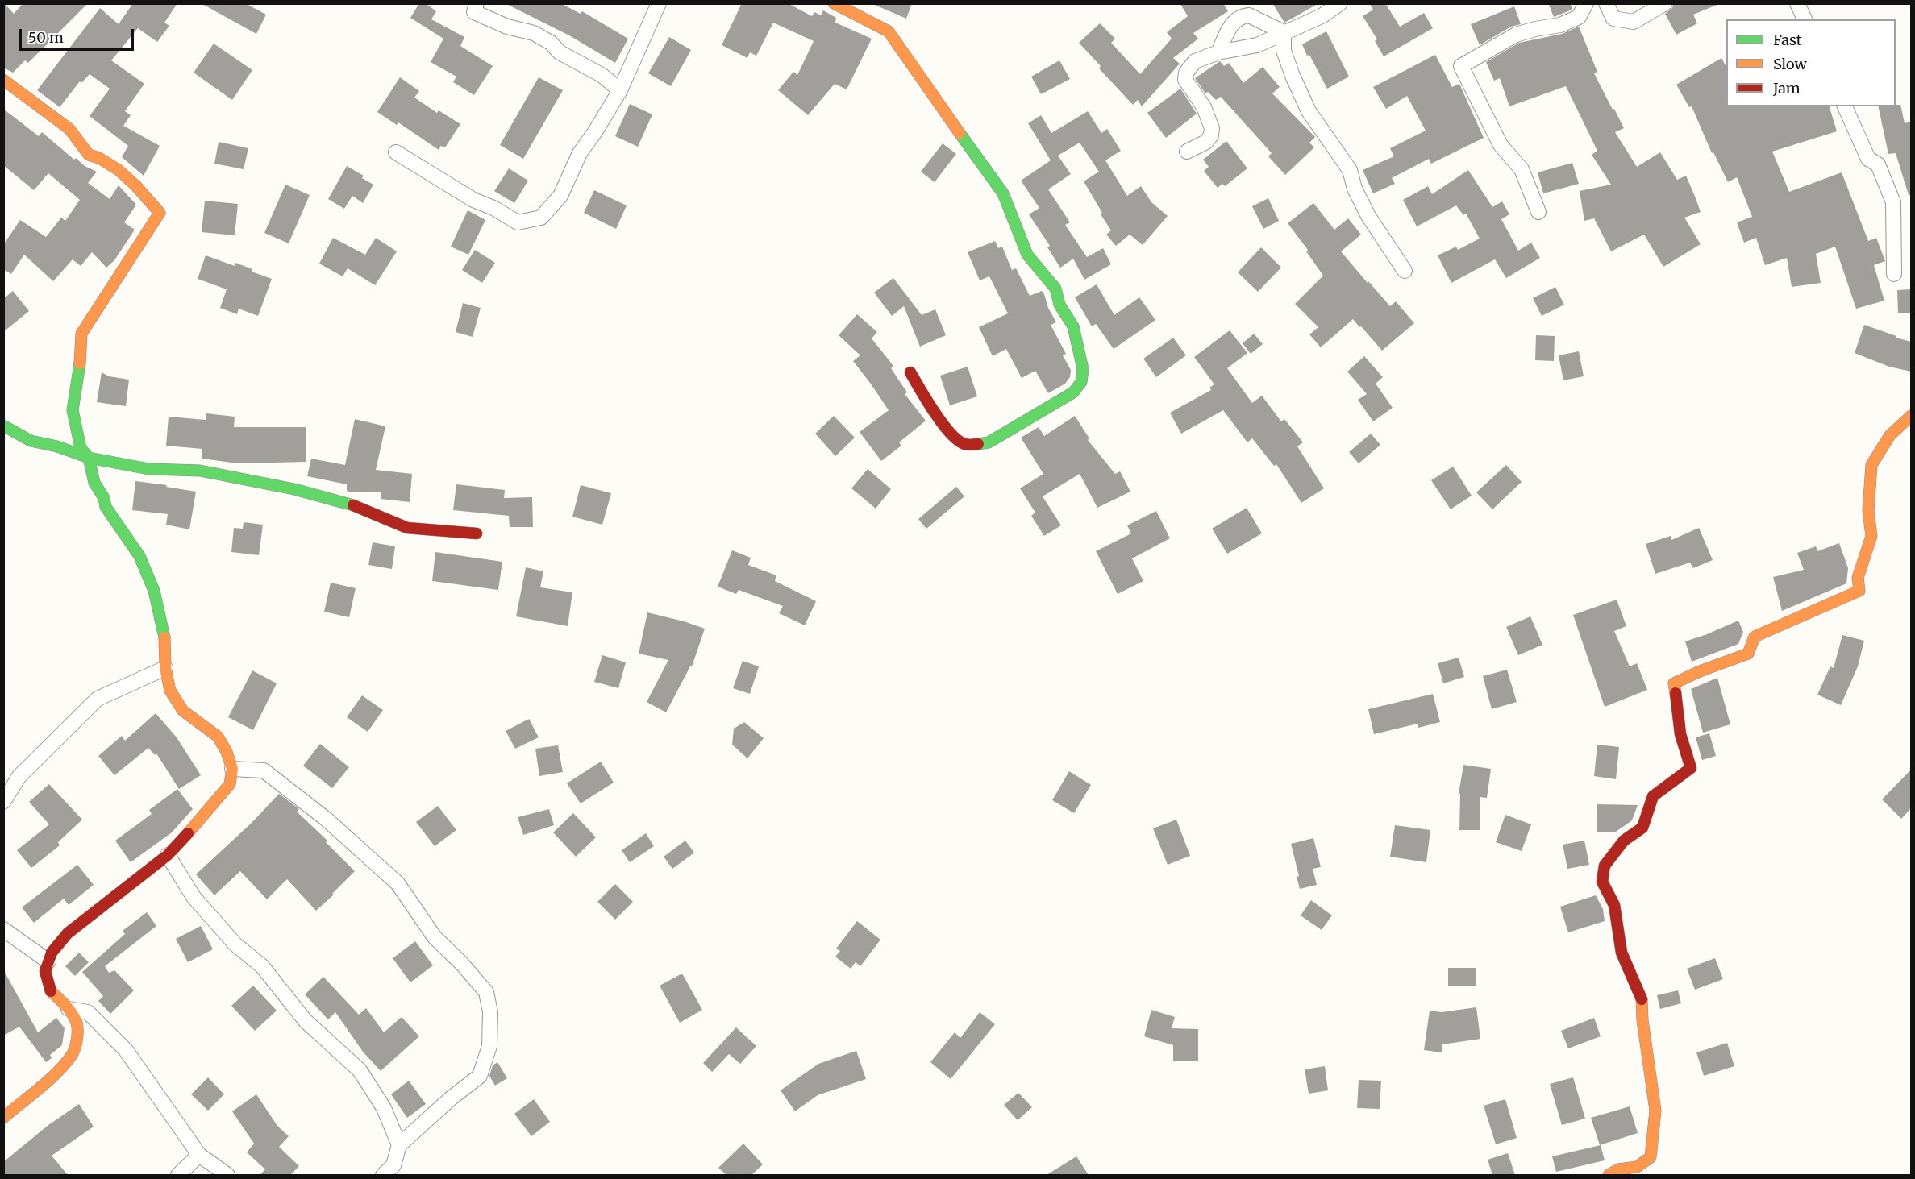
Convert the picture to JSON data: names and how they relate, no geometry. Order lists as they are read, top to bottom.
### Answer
{
  "legend": ["Fast", "Slow", "Jam"],
  "scale_bar": "50 m"
}
